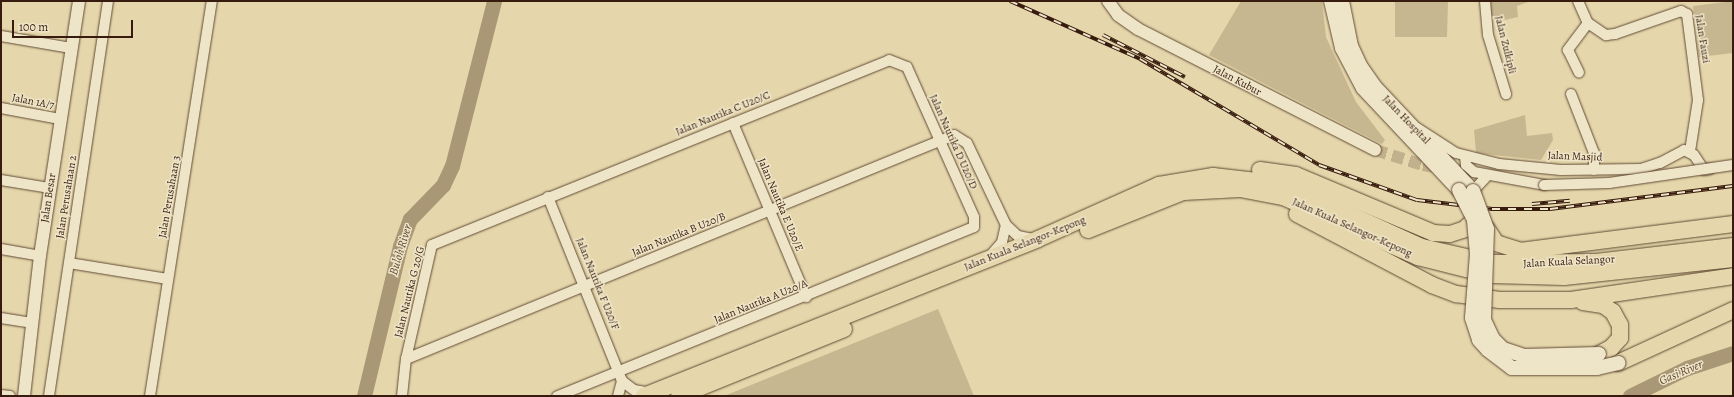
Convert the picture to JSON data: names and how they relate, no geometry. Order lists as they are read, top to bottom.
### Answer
{
  "streets": {
    "highway": ["Jalan Kuala Selangor-Kepong", "Jalan Kuala Selangor"],
    "main road": ["Jalan Hospital"],
    "street": [
      "Jalan Fauzi",
      "Jalan Zulkipli",
      "Jalan Kubur",
      "Jalan 1A/7",
      "Jalan Nautika C U20/C",
      "Jalan Nautika D U20/D",
      "Jalan Masjid",
      "Jalan Perusahaan 2",
      "Jalan Perusahaan 3",
      "Jalan Besar",
      "Jalan Nautika E U20/E",
      "Jalan Nautika B U20/B",
      "Jalan Nautika F U20/F",
      "Jalan Nautika G 20/G",
      "Jalan Nautika A U20/A"
    ]
  },
  "crossings": [
    ["Jalan Fauzi", "Jalan Masjid"],
    ["Jalan 1A/7", "Jalan Besar"],
    ["Jalan Nautika C U20/C", "Jalan Nautika D U20/D"],
    ["Jalan Nautika C U20/C", "Jalan Nautika E U20/E"],
    ["Jalan Nautika C U20/C", "Jalan Nautika F U20/F"],
    ["Jalan Nautika C U20/C", "Jalan Nautika G 20/G"],
    ["Jalan Hospital", "Jalan Masjid"],
    ["Jalan Nautika D U20/D", "Jalan Nautika B U20/B"],
    ["Jalan Nautika D U20/D", "Jalan Nautika A U20/A"],
    ["Jalan Nautika E U20/E", "Jalan Nautika B U20/B"],
    ["Jalan Nautika E U20/E", "Jalan Nautika A U20/A"],
    ["Jalan Kuala Selangor-Kepong", "Jalan Kuala Selangor"],
    ["Jalan Nautika B U20/B", "Jalan Nautika F U20/F"],
    ["Jalan Nautika B U20/B", "Jalan Nautika G 20/G"],
    ["Jalan Nautika F U20/F", "Jalan Nautika G 20/G"],
    ["Jalan Nautika F U20/F", "Jalan Nautika A U20/A"]
  ],
  "water": ["Buloh River", "Gasi River"],
  "scale_bar": "100 m"
}
